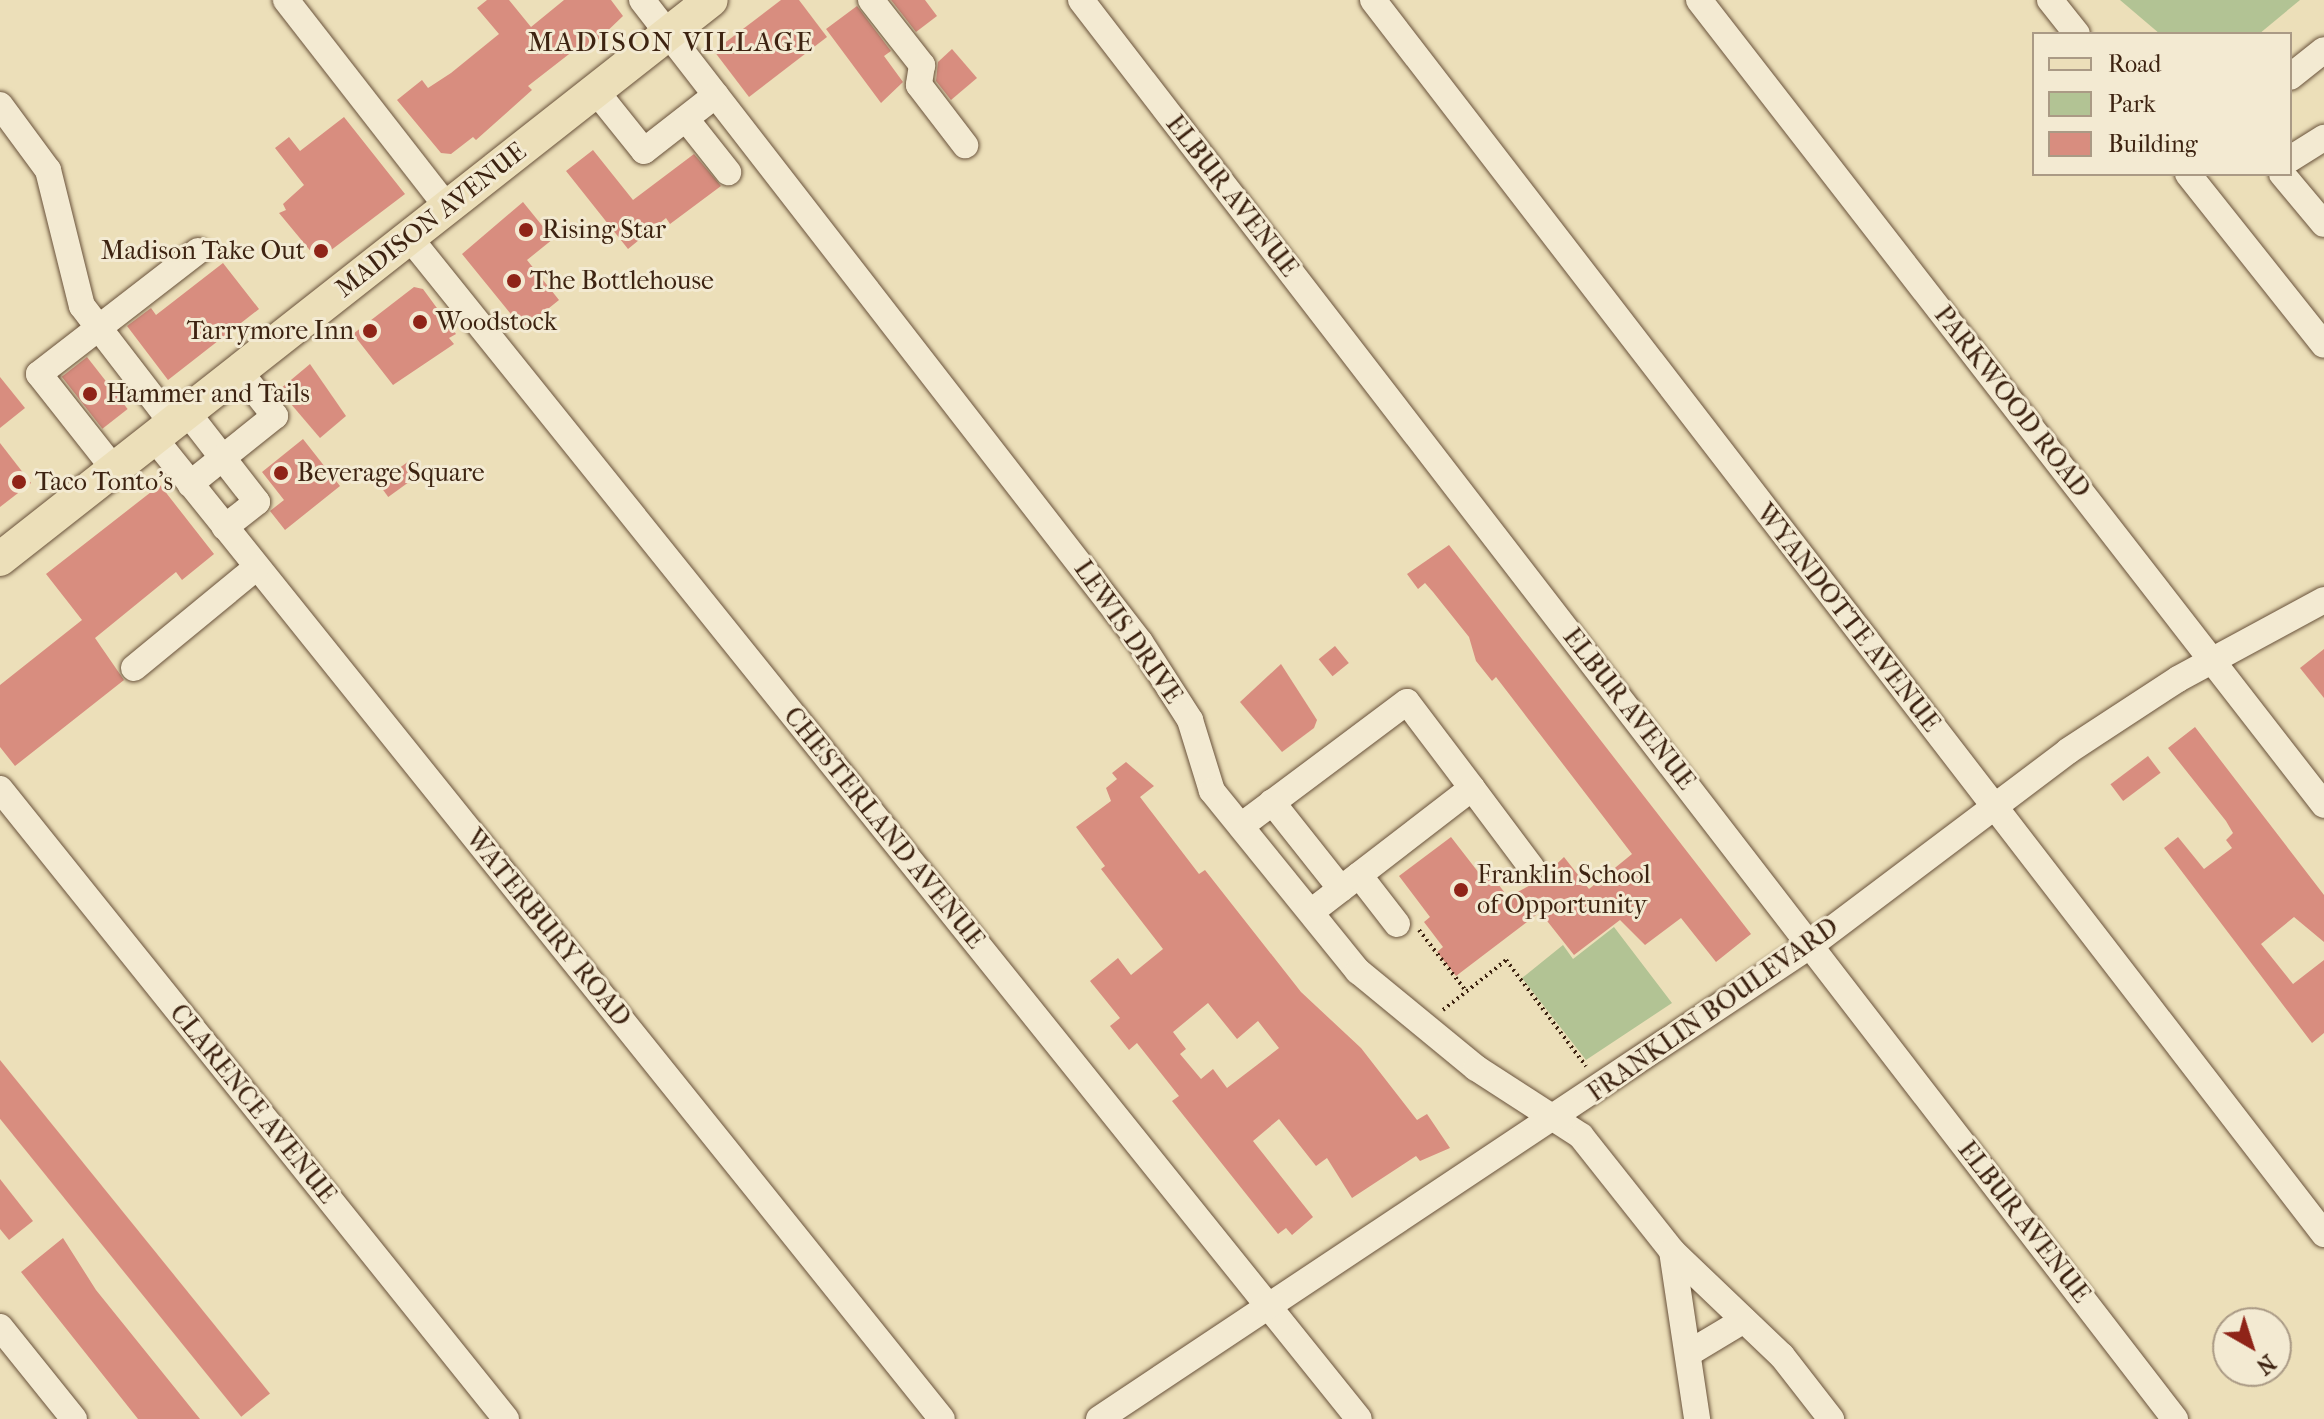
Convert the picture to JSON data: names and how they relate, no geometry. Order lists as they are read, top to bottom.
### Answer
{
  "streets": {
    "main road": ["MADISON AVENUE"],
    "street": [
      "ELBUR AVENUE",
      "PARKWOOD ROAD",
      "WYANDOTTE AVENUE",
      "LEWIS DRIVE",
      "CHESTERLAND AVENUE",
      "WATERBURY ROAD",
      "FRANKLIN BOULEVARD",
      "CLARENCE AVENUE"
    ]
  },
  "crossings": [
    ["ELBUR AVENUE", "FRANKLIN BOULEVARD"],
    ["MADISON AVENUE", "LEWIS DRIVE"],
    ["MADISON AVENUE", "CHESTERLAND AVENUE"],
    ["MADISON AVENUE", "WATERBURY ROAD"],
    ["PARKWOOD ROAD", "FRANKLIN BOULEVARD"],
    ["WYANDOTTE AVENUE", "FRANKLIN BOULEVARD"],
    ["LEWIS DRIVE", "FRANKLIN BOULEVARD"],
    ["CHESTERLAND AVENUE", "FRANKLIN BOULEVARD"]
  ],
  "districts": ["MADISON VILLAGE"],
  "places": [
    "Rising Star",
    "Madison Take Out",
    "The Bottlehouse",
    "Woodstock",
    "Tarrymore Inn",
    "Hammer and Tails",
    "Beverage Square",
    "Taco Tonto's",
    "Franklin School of Opportunity"
  ],
  "legend": ["Road", "Park", "Building"],
  "north": "bottom right"
}
